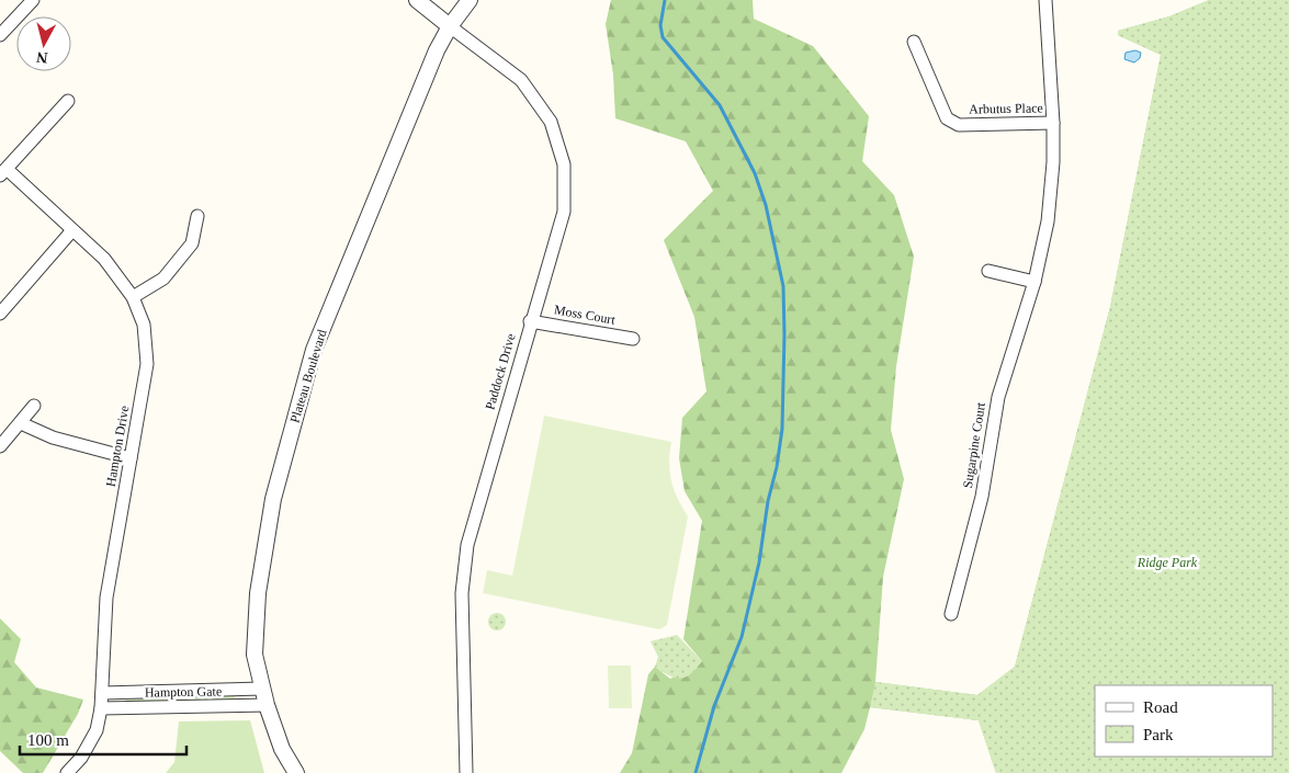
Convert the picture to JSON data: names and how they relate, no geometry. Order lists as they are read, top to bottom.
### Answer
{
  "streets": {
    "street": [
      "Arbutus Place",
      "Moss Court",
      "Paddock Drive",
      "Plateau Boulevard",
      "Sugarpine Court",
      "Hampton Drive",
      "Hampton Gate"
    ]
  },
  "crossings": [
    ["Arbutus Place", "Sugarpine Court"],
    ["Moss Court", "Paddock Drive"],
    ["Paddock Drive", "Plateau Boulevard"],
    ["Plateau Boulevard", "Hampton Gate"],
    ["Hampton Drive", "Hampton Gate"]
  ],
  "parks": ["Ridge Park"],
  "legend": ["Road", "Park"],
  "scale_bar": "100 m",
  "north": "bottom"
}
